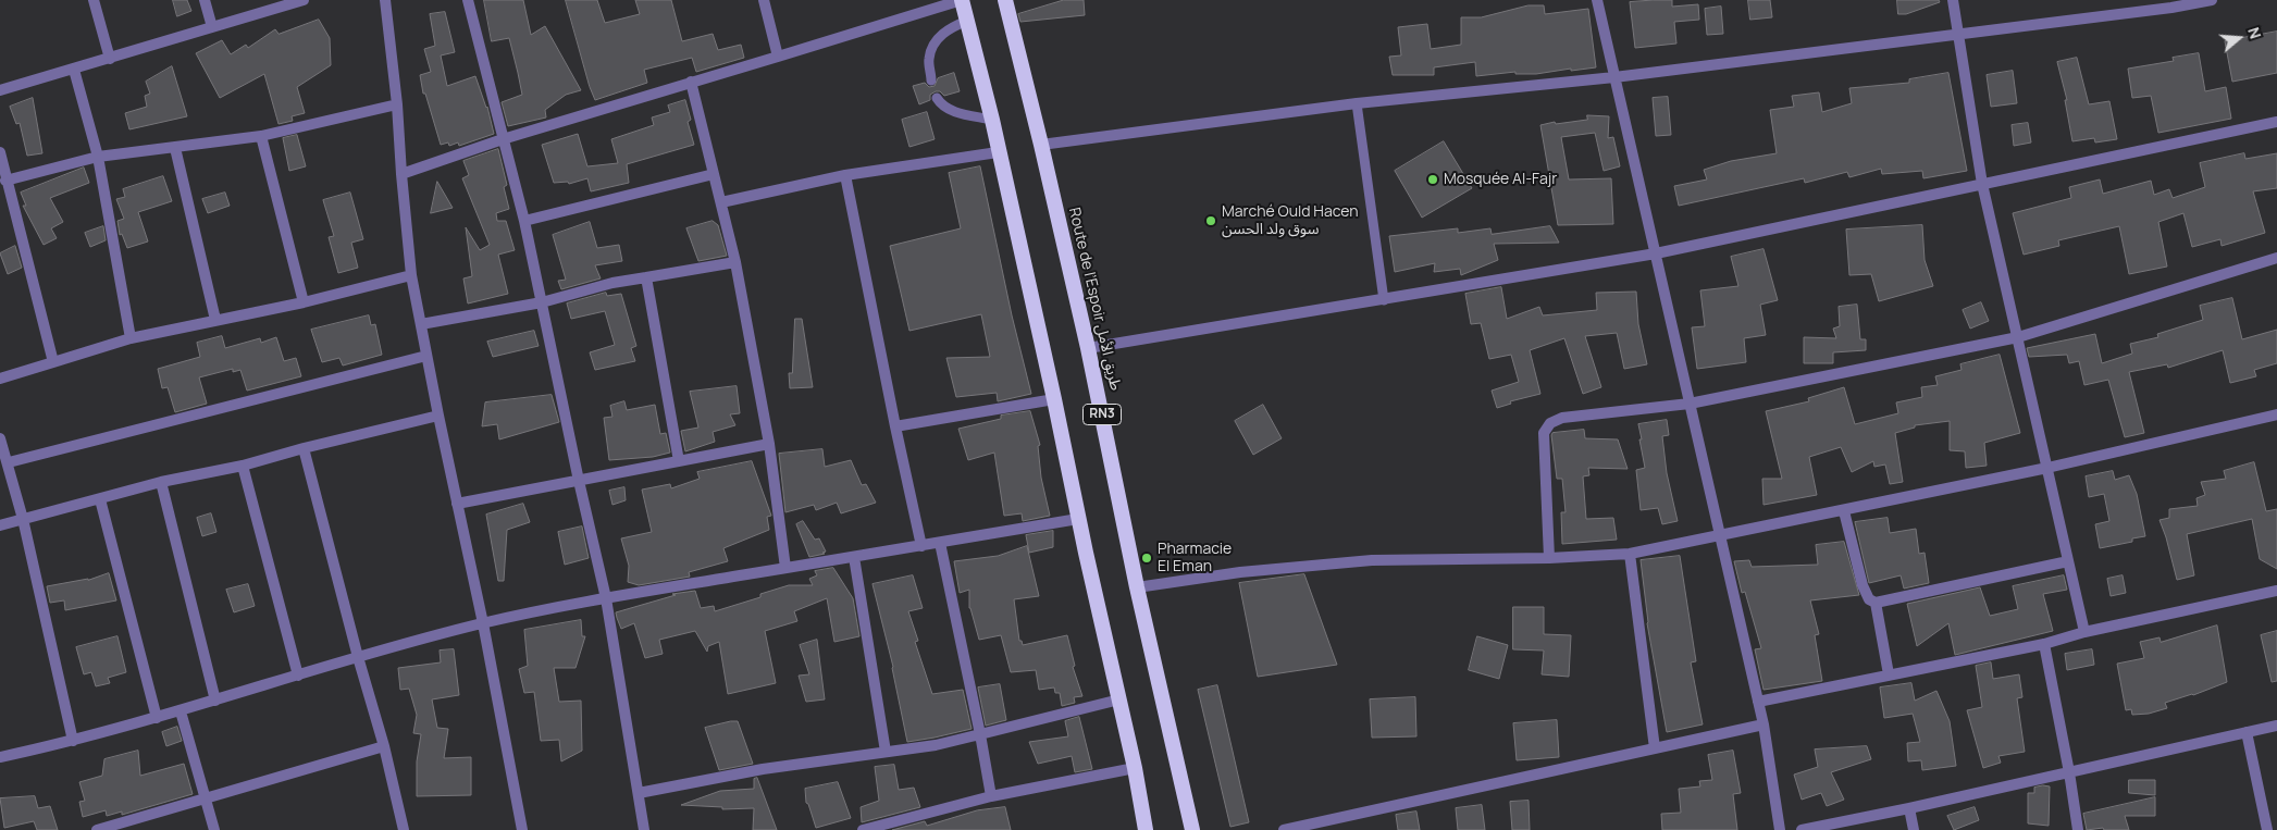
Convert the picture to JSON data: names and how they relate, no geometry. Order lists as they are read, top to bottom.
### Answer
{
  "streets": {
    "highway": ["Route de l’Espoir طريق الأمل", "RN3"]
  },
  "places": ["Mosquée Al-Fajr", "Marché Ould Hacen سوق ولد الحسن", "Pharmacie El Eman"],
  "north": "right"
}
